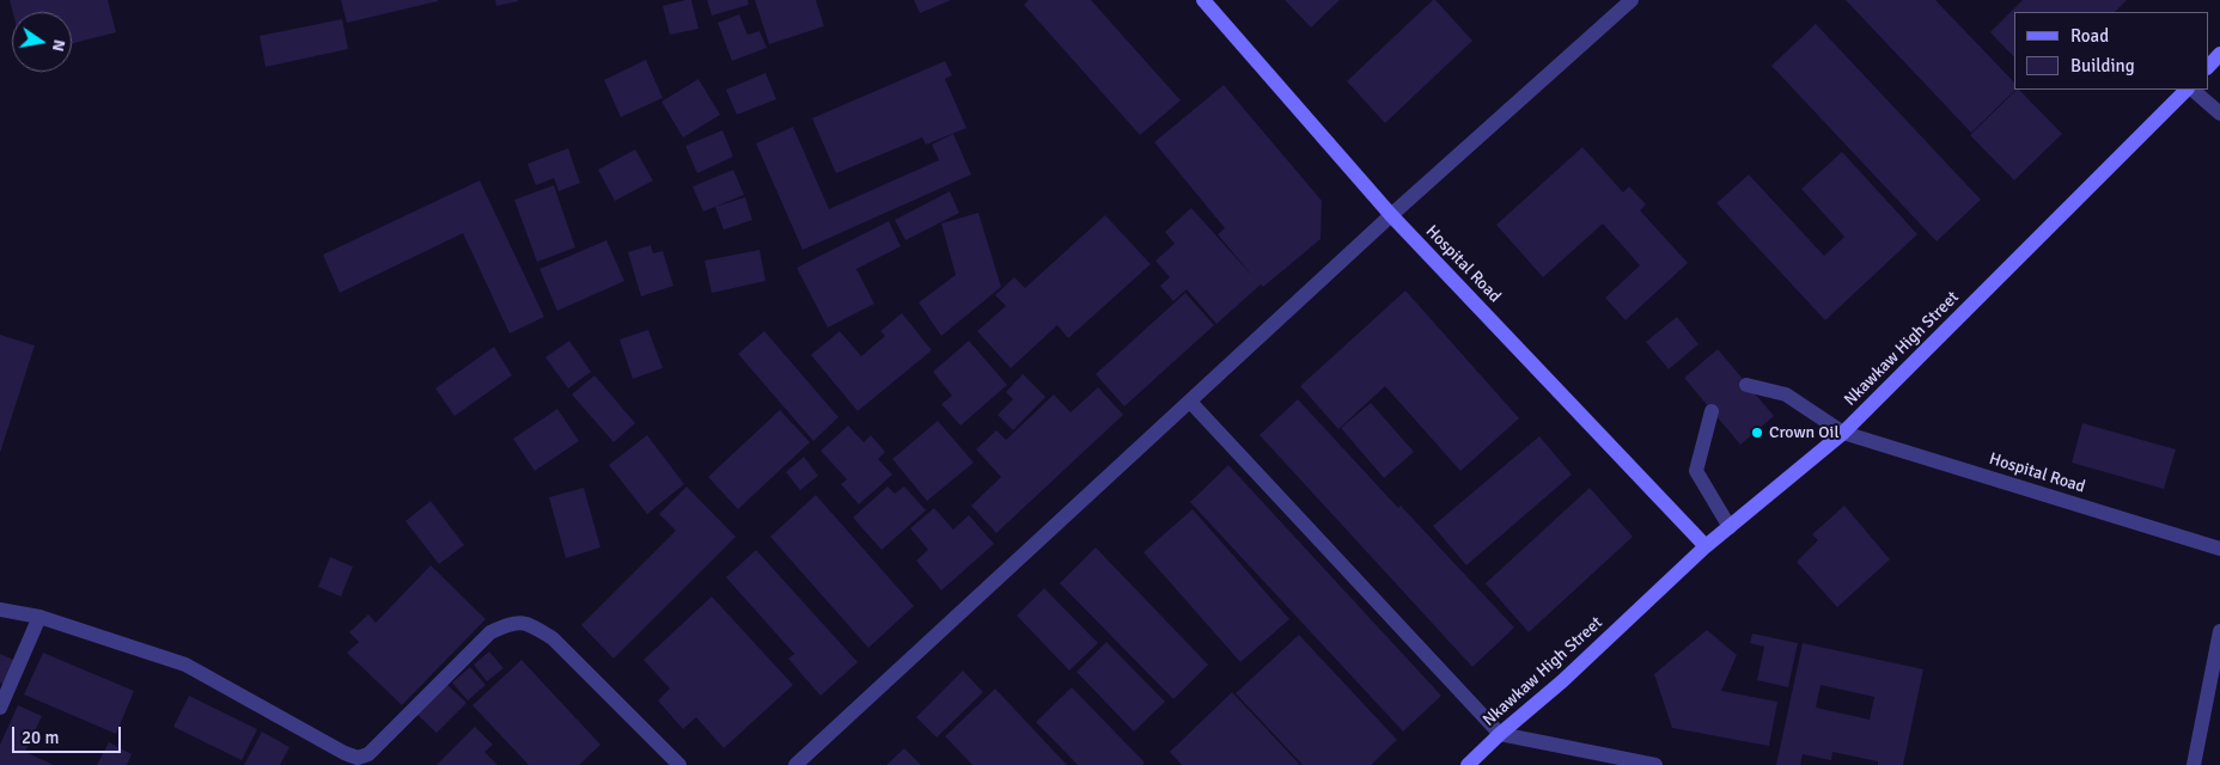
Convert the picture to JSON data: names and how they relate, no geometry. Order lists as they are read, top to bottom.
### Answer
{
  "streets": {
    "main road": ["Hospital Road", "Nkawkaw High Street"]
  },
  "crossings": [
    ["Hospital Road", "Nkawkaw High Street"]
  ],
  "places": ["Crown Oil"],
  "legend": ["Road", "Building"],
  "scale_bar": "20 m",
  "north": "right"
}
